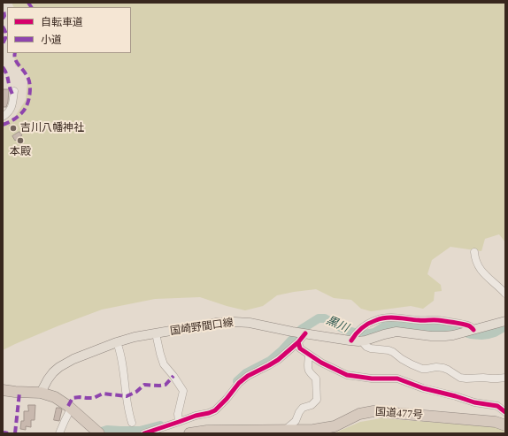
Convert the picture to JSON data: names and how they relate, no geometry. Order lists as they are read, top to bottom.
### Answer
{
  "streets": {
    "highway": ["国道477号"],
    "main road": ["国崎野間口線"]
  },
  "water": ["黒川"],
  "places": ["吉川八幡神社", "本殿"],
  "legend": ["自転車道", "小道"]
}
